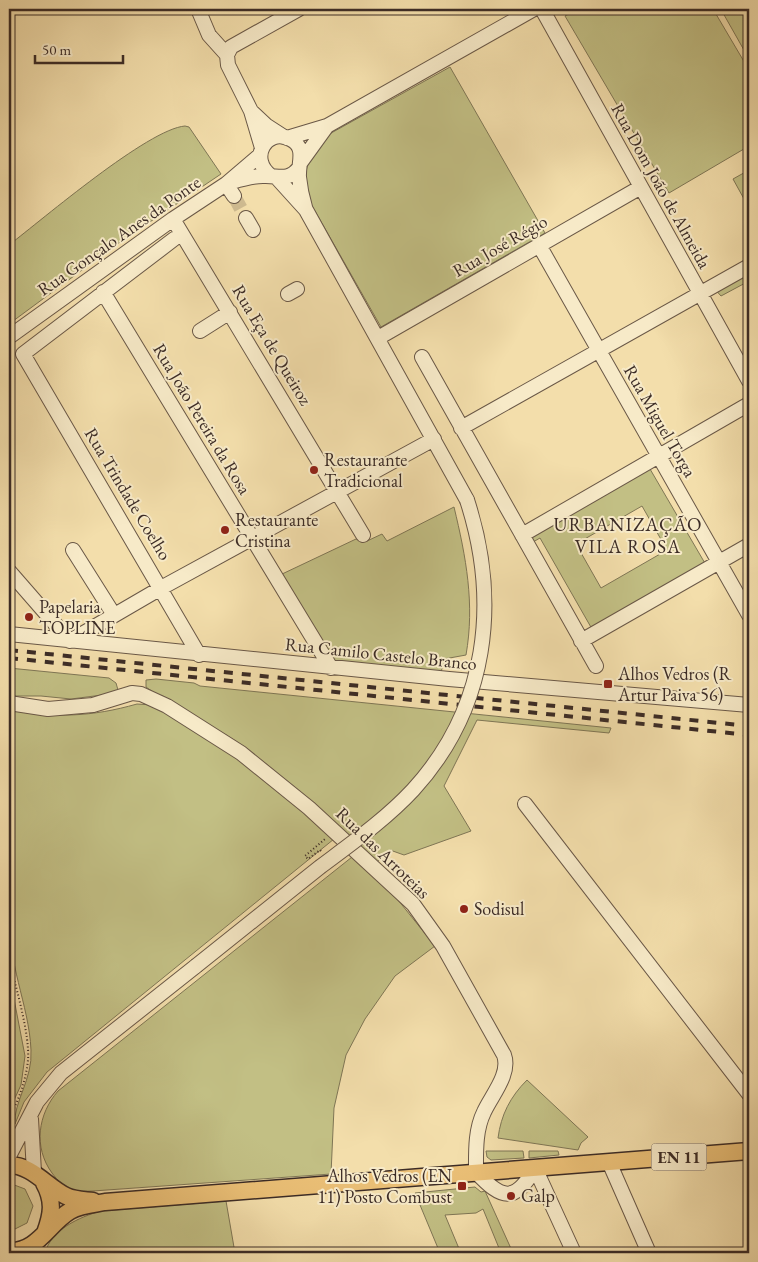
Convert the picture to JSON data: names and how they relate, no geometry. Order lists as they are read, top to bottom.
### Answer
{
  "streets": {
    "main road": ["EN 11"],
    "street": [
      "Rua Dom João de Almeida",
      "Rua Gonçalo Anes da Ponte",
      "Rua José Régio",
      "Rua Eça de Queiroz",
      "Rua João Pereira da Rosa",
      "Rua Miguel Torga",
      "Rua Trindade Coelho",
      "Rua Camilo Castelo Branco",
      "Rua das Arroteias"
    ]
  },
  "crossings": [
    ["Rua Dom João de Almeida", "Rua José Régio"],
    ["Rua Gonçalo Anes da Ponte", "Rua Eça de Queiroz"],
    ["Rua José Régio", "Rua Miguel Torga"],
    ["Rua João Pereira da Rosa", "Rua Trindade Coelho"],
    ["Rua João Pereira da Rosa", "Rua Camilo Castelo Branco"],
    ["Rua Trindade Coelho", "Rua Camilo Castelo Branco"],
    ["Rua das Arroteias", "EN 11"]
  ],
  "districts": ["URBANIZAÇÃO VILA ROSA"],
  "places": {
    "other": [
      "Restaurante Tradicional",
      "Restaurante Cristina",
      "Papelaria TOPLINE",
      "Sodisul",
      "Galp"
    ],
    "transit": ["Alhos Vedros (R Artur Paiva 56)", "Alhos Vedros (EN 11) Posto Combust"]
  },
  "scale_bar": "50 m"
}
